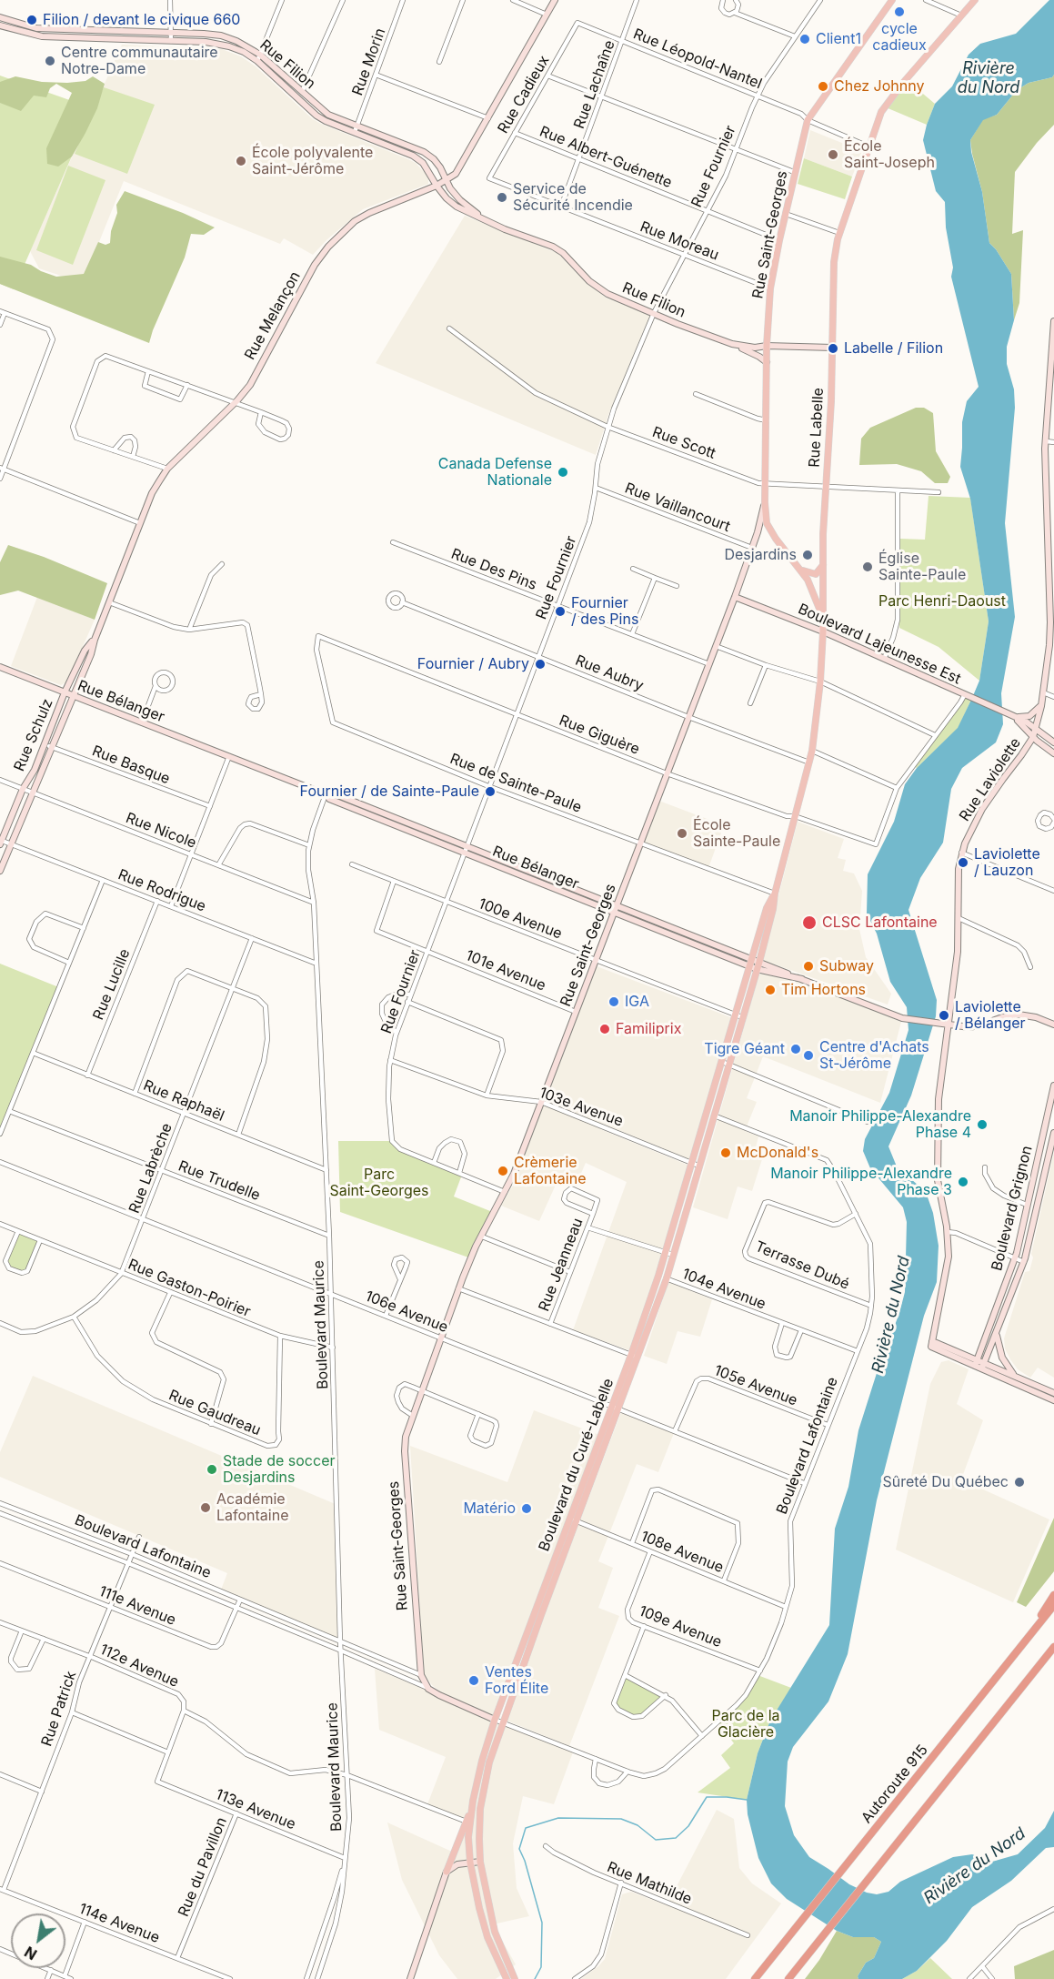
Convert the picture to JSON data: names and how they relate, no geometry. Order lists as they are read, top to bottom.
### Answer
{
  "streets": {
    "highway": ["Autoroute 915"],
    "main road": ["Rue Saint-Georges", "Rue Labelle", "Boulevard du Curé-Labelle"],
    "street": [
      "Rue Léopold-Nantel",
      "Rue Morin",
      "Rue Filion",
      "Rue Lachaîne",
      "Rue Cadieux",
      "Rue Albert-Guénette",
      "Rue Fournier",
      "Rue Moreau",
      "Rue Melançon",
      "Rue Scott",
      "Rue Vaillancourt",
      "Rue Des Pins",
      "Boulevard Lajeunesse Est",
      "Rue Aubry",
      "Rue Bélanger",
      "Rue Schulz",
      "Rue Giguère",
      "Rue Basque",
      "Rue Laviolette",
      "Rue de Sainte-Paule",
      "Rue Nicole",
      "Rue Rodrigue",
      "100e Avenue",
      "101e Avenue",
      "Rue Lucille",
      "Rue Raphaël",
      "103e Avenue",
      "Rue Labrèche",
      "Rue Trudelle",
      "Boulevard Grignon",
      "Rue Jeanneau",
      "Terrasse Dubé",
      "Rue Gaston-Poirier",
      "104e Avenue",
      "106e Avenue",
      "Boulevard Maurice",
      "105e Avenue",
      "Rue Gaudreau",
      "Boulevard Lafontaine",
      "108e Avenue",
      "111e Avenue",
      "109e Avenue",
      "112e Avenue",
      "Rue Patrick",
      "113e Avenue",
      "Rue du Pavillon",
      "Rue Mathilde",
      "114e Avenue"
    ]
  },
  "crossings": [
    ["Rue Léopold-Nantel", "Rue Lachaîne"],
    ["Rue Léopold-Nantel", "Rue Cadieux"],
    ["Rue Léopold-Nantel", "Rue Fournier"],
    ["Rue Léopold-Nantel", "Rue Saint-Georges"],
    ["Rue Léopold-Nantel", "Rue Labelle"],
    ["Rue Morin", "Rue Filion"],
    ["Rue Filion", "Rue Fournier"],
    ["Rue Filion", "Rue Saint-Georges"],
    ["Rue Filion", "Rue Melançon"],
    ["Rue Filion", "Rue Labelle"],
    ["Rue Lachaîne", "Rue Albert-Guénette"],
    ["Rue Lachaîne", "Rue Moreau"],
    ["Rue Cadieux", "Rue Albert-Guénette"],
    ["Rue Cadieux", "Rue Moreau"],
    ["Rue Albert-Guénette", "Rue Fournier"],
    ["Rue Albert-Guénette", "Rue Saint-Georges"],
    ["Rue Fournier", "Rue Saint-Georges"],
    ["Rue Fournier", "Rue Moreau"],
    ["Rue Fournier", "Rue Scott"],
    ["Rue Fournier", "Rue Vaillancourt"],
    ["Rue Fournier", "Rue Des Pins"],
    ["Rue Fournier", "Rue Aubry"],
    ["Rue Fournier", "Rue Bélanger"],
    ["Rue Fournier", "Rue Giguère"],
    ["Rue Fournier", "Rue de Sainte-Paule"],
    ["Rue Fournier", "100e Avenue"],
    ["Rue Fournier", "101e Avenue"],
    ["Rue Fournier", "103e Avenue"],
    ["Rue Saint-Georges", "Rue Moreau"],
    ["Rue Saint-Georges", "Rue Labelle"],
    ["Rue Saint-Georges", "Rue Scott"],
    ["Rue Saint-Georges", "Rue Vaillancourt"],
    ["Rue Saint-Georges", "Rue Des Pins"],
    ["Rue Saint-Georges", "Boulevard Lajeunesse Est"],
    ["Rue Saint-Georges", "Rue Aubry"],
    ["Rue Saint-Georges", "Rue Bélanger"],
    ["Rue Saint-Georges", "Rue Giguère"],
    ["Rue Saint-Georges", "Rue de Sainte-Paule"],
    ["Rue Saint-Georges", "100e Avenue"],
    ["Rue Saint-Georges", "101e Avenue"],
    ["Rue Saint-Georges", "103e Avenue"],
    ["Rue Saint-Georges", "106e Avenue"],
    ["Rue Saint-Georges", "Boulevard Lafontaine"],
    ["Rue Melançon", "Rue Bélanger"],
    ["Rue Melançon", "Rue Schulz"],
    ["Rue Labelle", "Rue Scott"],
    ["Rue Labelle", "Boulevard Lajeunesse Est"],
    ["Rue Labelle", "Rue Aubry"],
    ["Rue Labelle", "Rue Bélanger"],
    ["Rue Labelle", "Rue Giguère"],
    ["Rue Labelle", "Rue de Sainte-Paule"],
    ["Rue Labelle", "Boulevard du Curé-Labelle"],
    ["Boulevard Lajeunesse Est", "Rue Laviolette"],
    ["Rue Bélanger", "Rue Schulz"],
    ["Rue Bélanger", "Rue Laviolette"],
    ["Rue Bélanger", "Boulevard Maurice"],
    ["Rue Bélanger", "Boulevard du Curé-Labelle"],
    ["Rue Schulz", "Rue Basque"],
    ["Rue Schulz", "Rue Nicole"],
    ["Rue Schulz", "Rue Rodrigue"],
    ["Rue Giguère", "Rue de Sainte-Paule"],
    ["Rue Laviolette", "Boulevard Grignon"],
    ["Rue Nicole", "Boulevard Maurice"],
    ["Rue Rodrigue", "Rue Lucille"],
    ["Rue Rodrigue", "Rue Labrèche"],
    ["Rue Rodrigue", "Boulevard Maurice"],
    ["100e Avenue", "101e Avenue"],
    ["100e Avenue", "Boulevard du Curé-Labelle"],
    ["Rue Lucille", "Rue Raphaël"],
    ["Rue Raphaël", "Rue Labrèche"],
    ["Rue Raphaël", "Boulevard Maurice"],
    ["103e Avenue", "Boulevard du Curé-Labelle"],
    ["Rue Labrèche", "Rue Trudelle"],
    ["Rue Labrèche", "Rue Gaston-Poirier"],
    ["Rue Labrèche", "106e Avenue"],
    ["Rue Labrèche", "Rue Gaudreau"],
    ["Rue Trudelle", "Boulevard Maurice"],
    ["Rue Jeanneau", "104e Avenue"],
    ["Terrasse Dubé", "Boulevard Lafontaine"],
    ["Rue Gaston-Poirier", "Boulevard Maurice"],
    ["Rue Gaston-Poirier", "Rue Gaudreau"],
    ["104e Avenue", "Boulevard Lafontaine"],
    ["104e Avenue", "Boulevard du Curé-Labelle"],
    ["106e Avenue", "Boulevard Maurice"],
    ["106e Avenue", "105e Avenue"],
    ["106e Avenue", "Boulevard Lafontaine"],
    ["106e Avenue", "Boulevard du Curé-Labelle"],
    ["Boulevard Maurice", "Boulevard Lafontaine"],
    ["Boulevard Maurice", "112e Avenue"],
    ["Boulevard Maurice", "113e Avenue"],
    ["105e Avenue", "Boulevard Lafontaine"],
    ["Boulevard Lafontaine", "Boulevard du Curé-Labelle"],
    ["Boulevard Lafontaine", "108e Avenue"],
    ["Boulevard Lafontaine", "111e Avenue"],
    ["Boulevard Lafontaine", "109e Avenue"],
    ["Boulevard Lafontaine", "Rue Patrick"],
    ["Boulevard du Curé-Labelle", "108e Avenue"],
    ["108e Avenue", "109e Avenue"],
    ["111e Avenue", "Rue Patrick"],
    ["112e Avenue", "Rue Patrick"],
    ["Rue Patrick", "114e Avenue"],
    ["113e Avenue", "Rue du Pavillon"],
    ["Rue du Pavillon", "114e Avenue"]
  ],
  "water": ["Rivière du Nord"],
  "parks": ["Parc Henri-Daoust", "Parc Saint-Georges", "Parc de la Glacière"],
  "places": [
    "cycle cadieux",
    "Filion / devant le civique 660",
    "Client1",
    "Centre communautaire Notre-Dame",
    "Chez Johnny",
    "École Saint-Joseph",
    "École polyvalente Saint-Jérôme",
    "Service de Sécurité Incendie",
    "Labelle / Filion",
    "Canada Defense Nationale",
    "Desjardins",
    "Église Sainte-Paule",
    "Fournier / des Pins",
    "Fournier / Aubry",
    "Fournier / de Sainte-Paule",
    "École Sainte-Paule",
    "Laviolette / Lauzon",
    "CLSC Lafontaine",
    "Subway",
    "Tim Hortons",
    "IGA",
    "Laviolette / Bélanger",
    "Familiprix",
    "Tigre Géant",
    "Centre d'Achats St-Jérôme",
    "Manoir Philippe-Alexandre Phase 4",
    "McDonald's",
    "Crèmerie Lafontaine",
    "Manoir Philippe-Alexandre Phase 3",
    "Stade de soccer Desjardins",
    "Sûreté Du Québec",
    "Académie Lafontaine",
    "Matério",
    "Ventes Ford Élite"
  ],
  "north": "bottom left"
}
